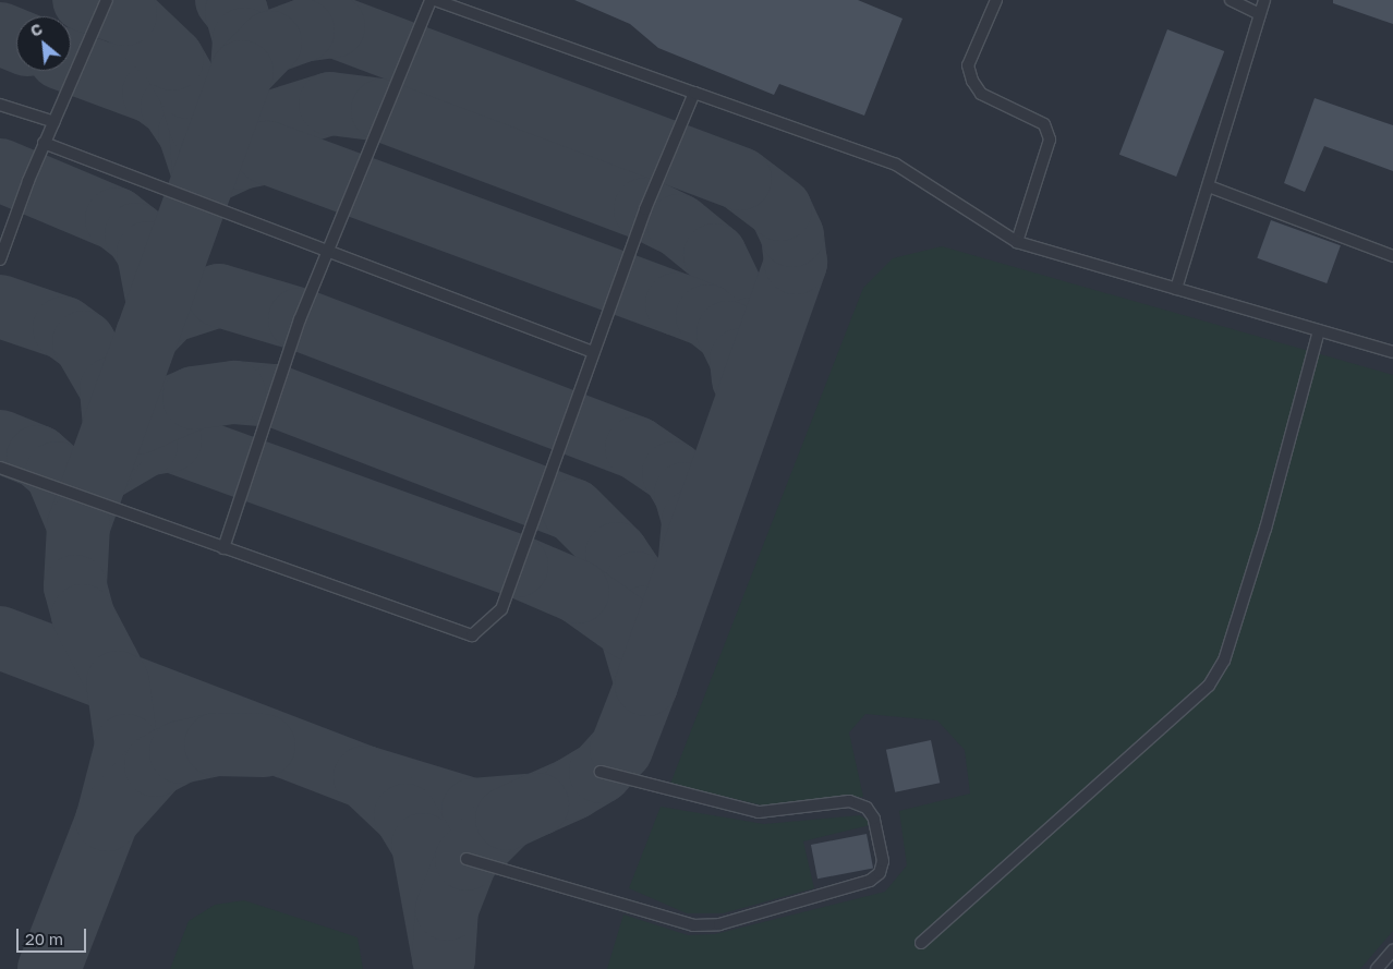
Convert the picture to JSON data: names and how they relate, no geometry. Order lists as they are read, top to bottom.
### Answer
{
  "scale_bar": "20 m",
  "north": "top left"
}
